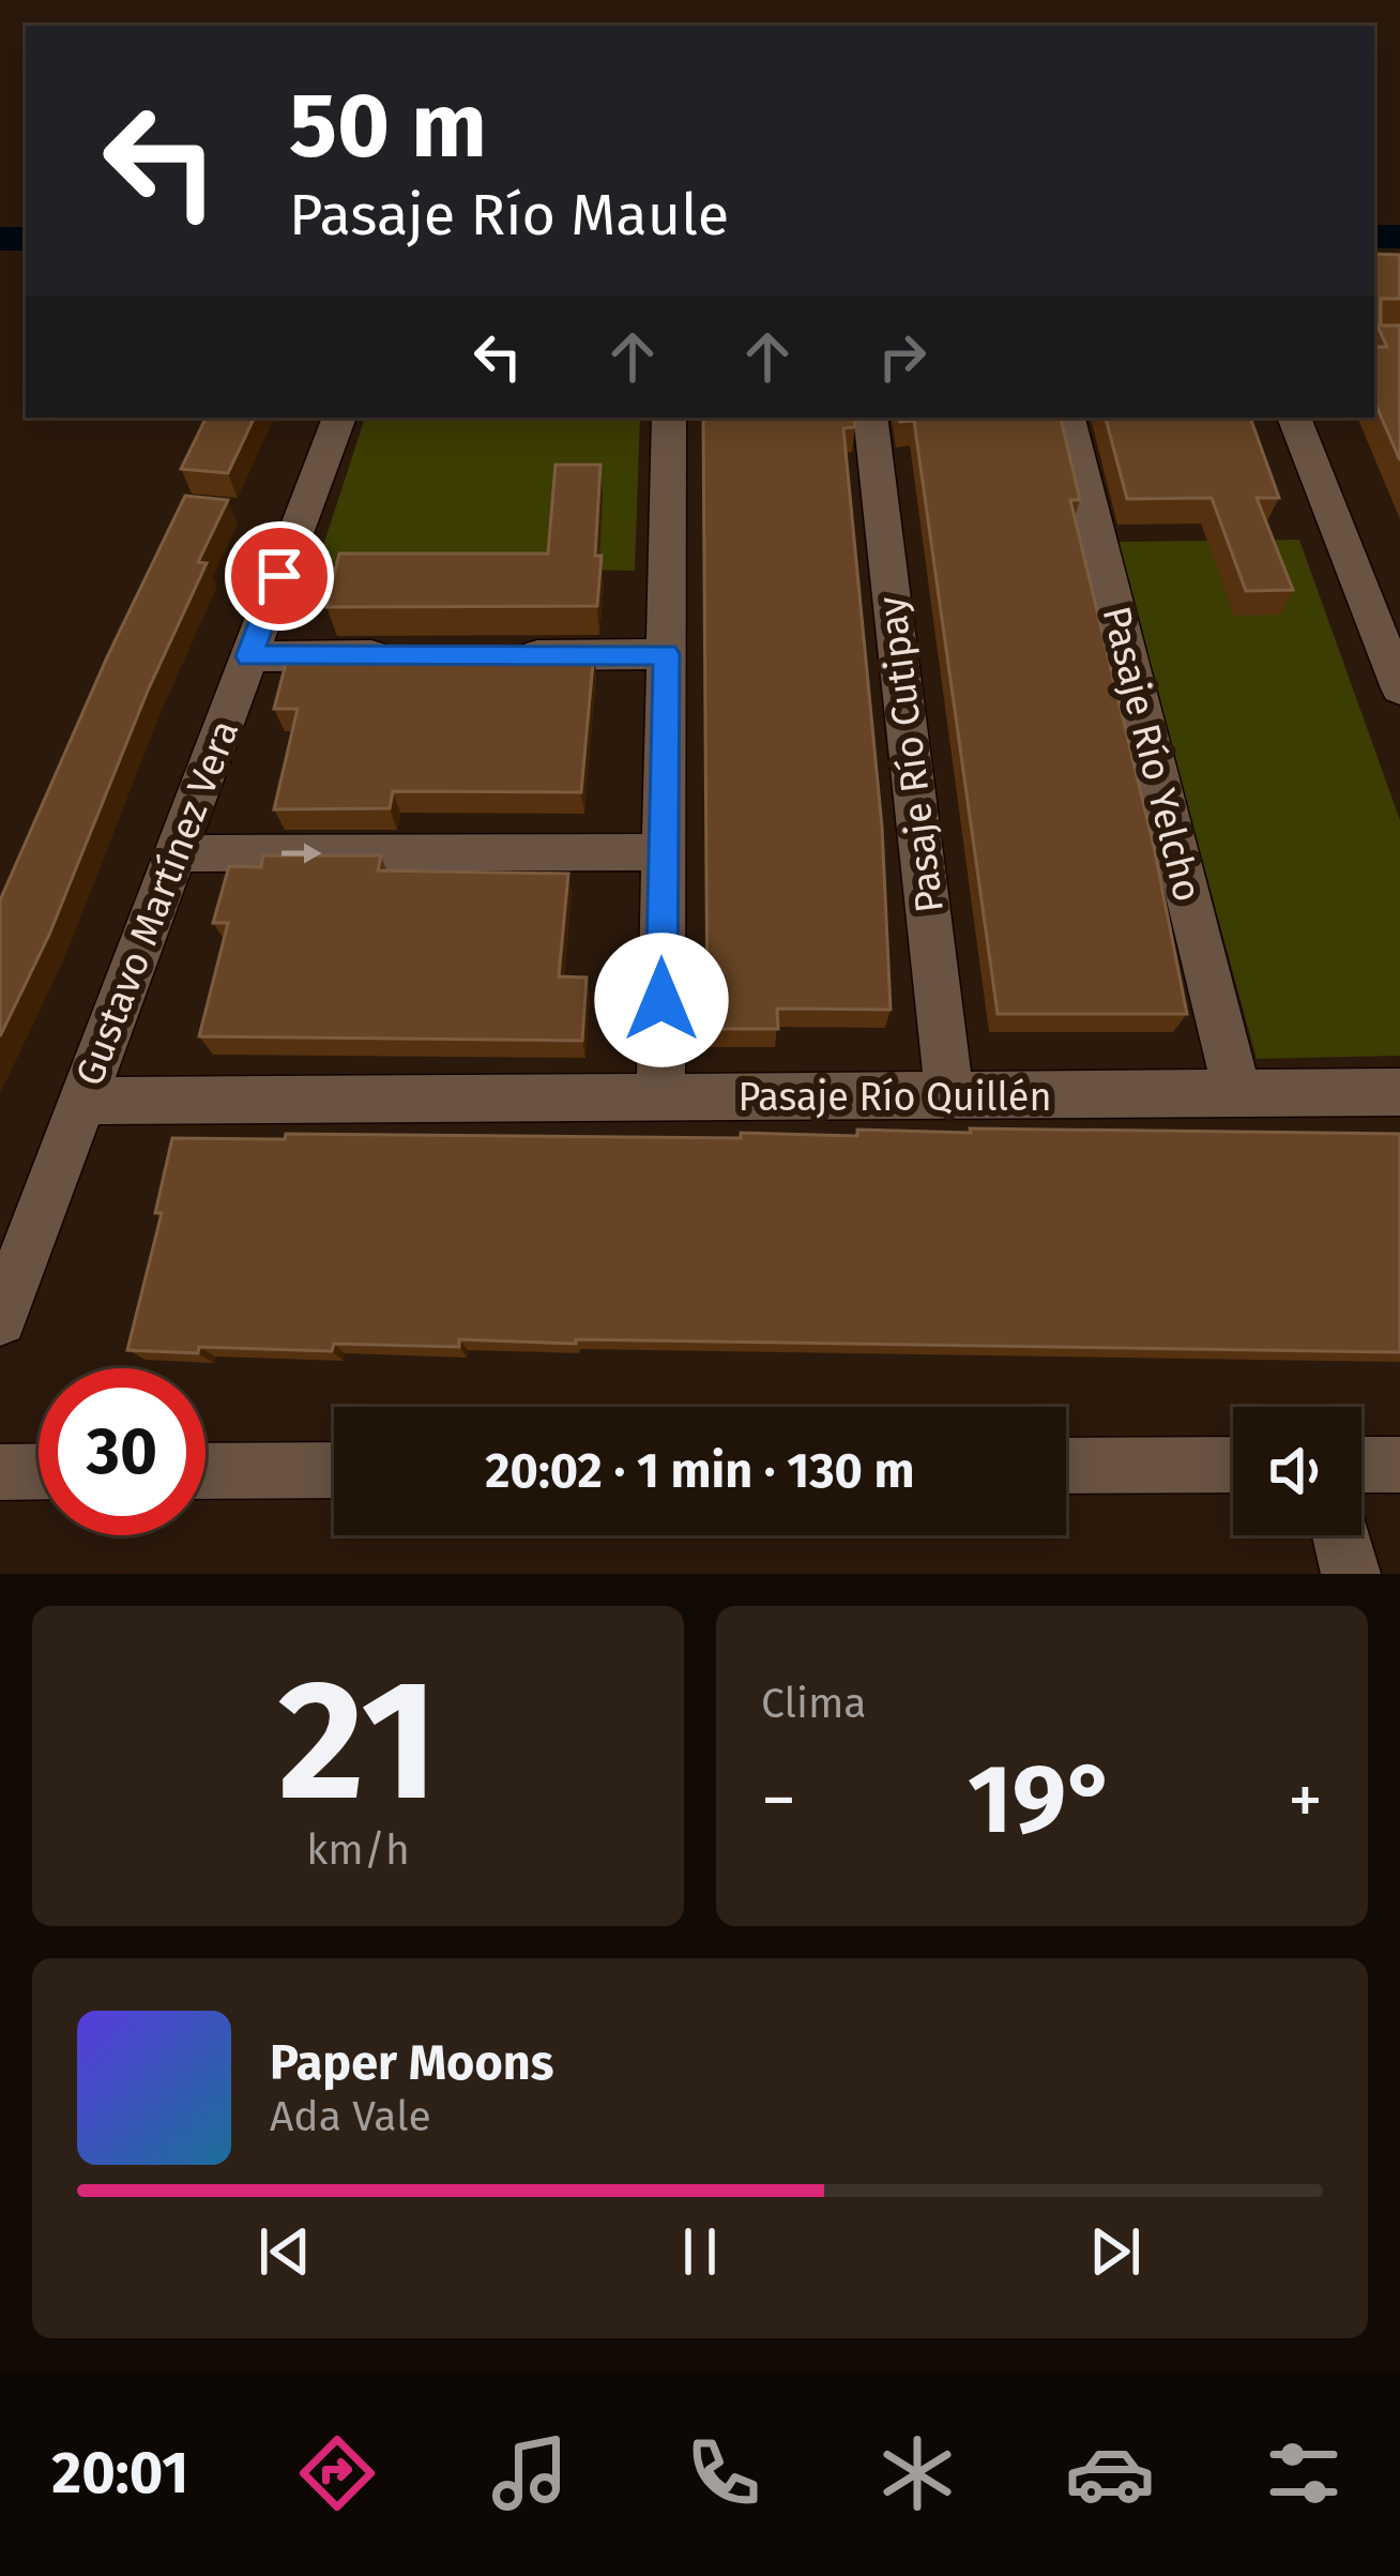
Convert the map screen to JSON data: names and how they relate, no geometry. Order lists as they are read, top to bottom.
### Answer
{
  "streets": {
    "street": [
      "Pasaje Río Yelcho",
      "Pasaje Río Cutipay",
      "Gustavo Martínez Vera",
      "Pasaje Río Quillén"
    ]
  },
  "crossings": [
    ["Pasaje Río Yelcho", "Pasaje Río Quillén"],
    ["Pasaje Río Cutipay", "Pasaje Río Quillén"],
    ["Gustavo Martínez Vera", "Pasaje Río Quillén"]
  ],
  "page": {
    "turn": ["50 m", "Pasaje Río Maule"],
    "limit": "30",
    "trip": "20:02 · 1 min · 130 m",
    "tile": [
      ["21", "km/h"],
      "Clima"
    ],
    "heat": ["−", "19°", "+"],
    "song": ["Paper Moons", "Ada Vale"],
    "tabs": "20:01"
  }
}
